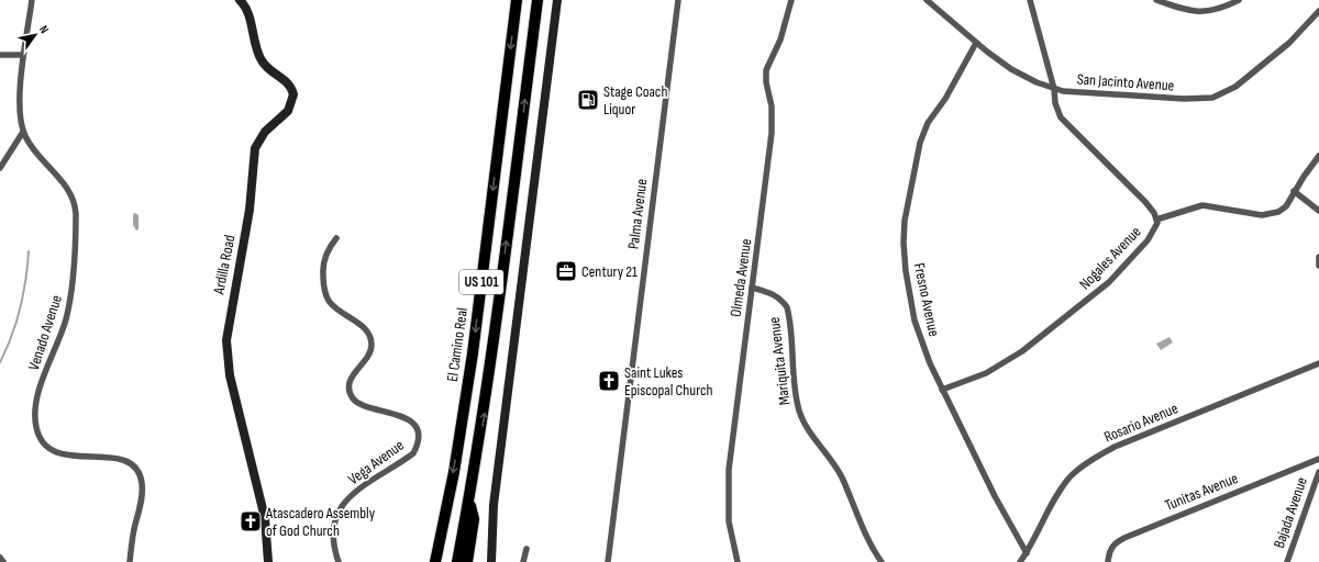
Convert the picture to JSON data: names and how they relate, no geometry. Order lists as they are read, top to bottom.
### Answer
{
  "streets": {
    "highway": ["US 101", "El Camino Real"],
    "street": [
      "San Jacinto Avenue",
      "Palma Avenue",
      "Nogales Avenue",
      "Ardilla Road",
      "Olmeda Avenue",
      "Fresno Avenue",
      "Venado Avenue",
      "Mariquita Avenue",
      "Rosario Avenue",
      "Vega Avenue",
      "Tunitas Avenue",
      "Bajada Avenue"
    ]
  },
  "crossings": [
    ["San Jacinto Avenue", "Nogales Avenue"],
    ["San Jacinto Avenue", "Fresno Avenue"],
    ["Nogales Avenue", "Fresno Avenue"],
    ["Olmeda Avenue", "Mariquita Avenue"],
    ["Fresno Avenue", "Rosario Avenue"]
  ],
  "places": {
    "fuel station": ["Stage Coach Liquor"],
    "office": ["Century 21"],
    "church": ["Saint Lukes Episcopal Church", "Atascadero Assembly of God Church"]
  },
  "north": "top right"
}
